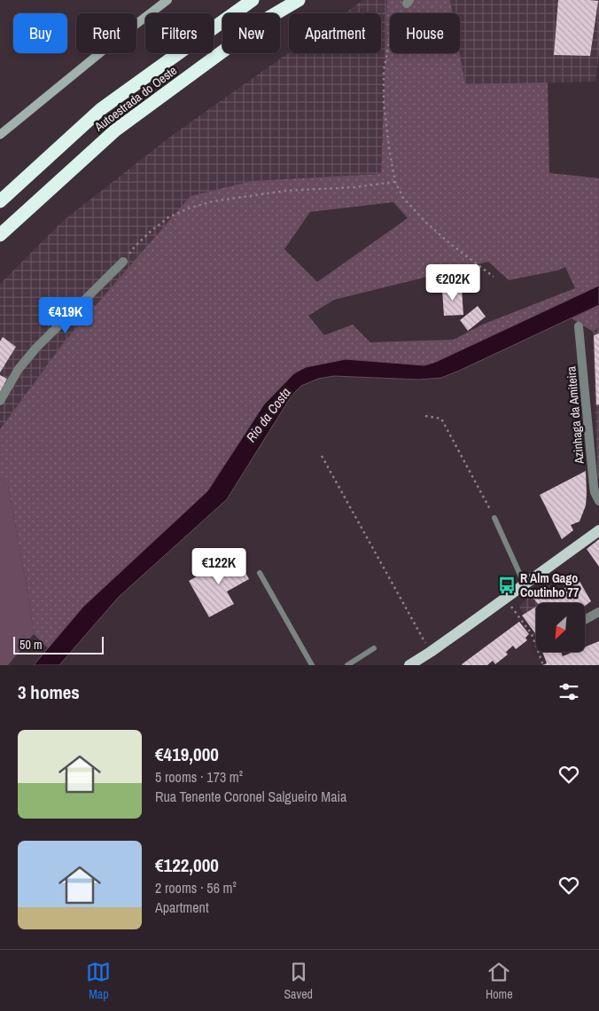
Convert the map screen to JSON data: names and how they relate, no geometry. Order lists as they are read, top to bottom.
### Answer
{
  "streets": {
    "highway": ["Autoestrada do Oeste"],
    "street": ["Azinhaga da Amiteira"]
  },
  "water": ["Rio da Costa"],
  "places": {
    "bus stop": ["R Alm Gago Coutinho 77"]
  },
  "scale_bar": "50 m",
  "north": "bottom left",
  "page": {
    "chip": [
      "Buy",
      "Rent",
      "Filters",
      "New",
      "Apartment",
      "House"
    ],
    "price": ["€202K", "€419K", "€122K"],
    "scale": "50 m",
    "heading": "3 homes",
    "list": [
      {
        "name": "€419,000",
        "note": "5 rooms · 173 m² · Rua Tenente Coronel Salgueiro Maia"
      },
      {
        "name": "€122,000",
        "note": "2 rooms · 56 m² · Apartment"
      }
    ],
    "tabs": ["Map", "Saved", "Home"]
  }
}
